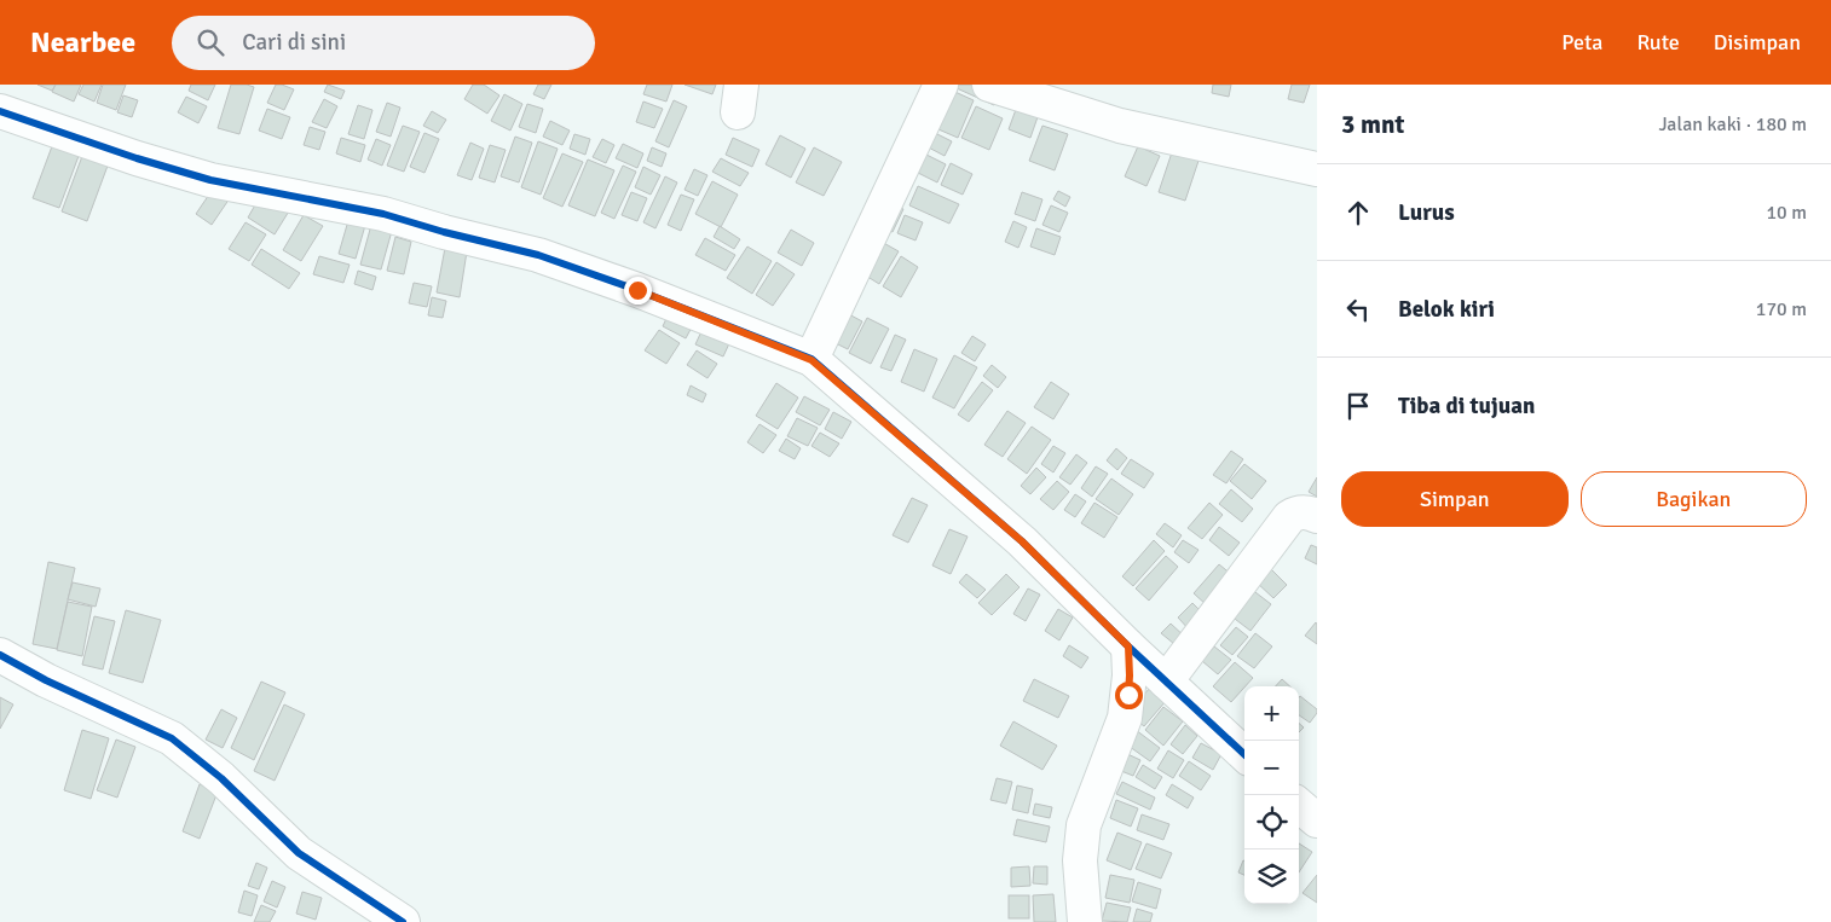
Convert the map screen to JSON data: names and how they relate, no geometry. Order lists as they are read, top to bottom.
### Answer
{
  "page": {
    "header": "Nearbee",
    "search": "Cari di sini",
    "nav": ["Peta", "Rute", "Disimpan"],
    "heading": ["3 mnt", "Jalan kaki · 180 m"],
    "list": [
      ["Lurus", "10 m"],
      ["Belok kiri", "170 m"],
      "Tiba di tujuan"
    ],
    "buttons": ["Simpan", "Bagikan"],
    "map_buttons": ["+", "−"]
  }
}
